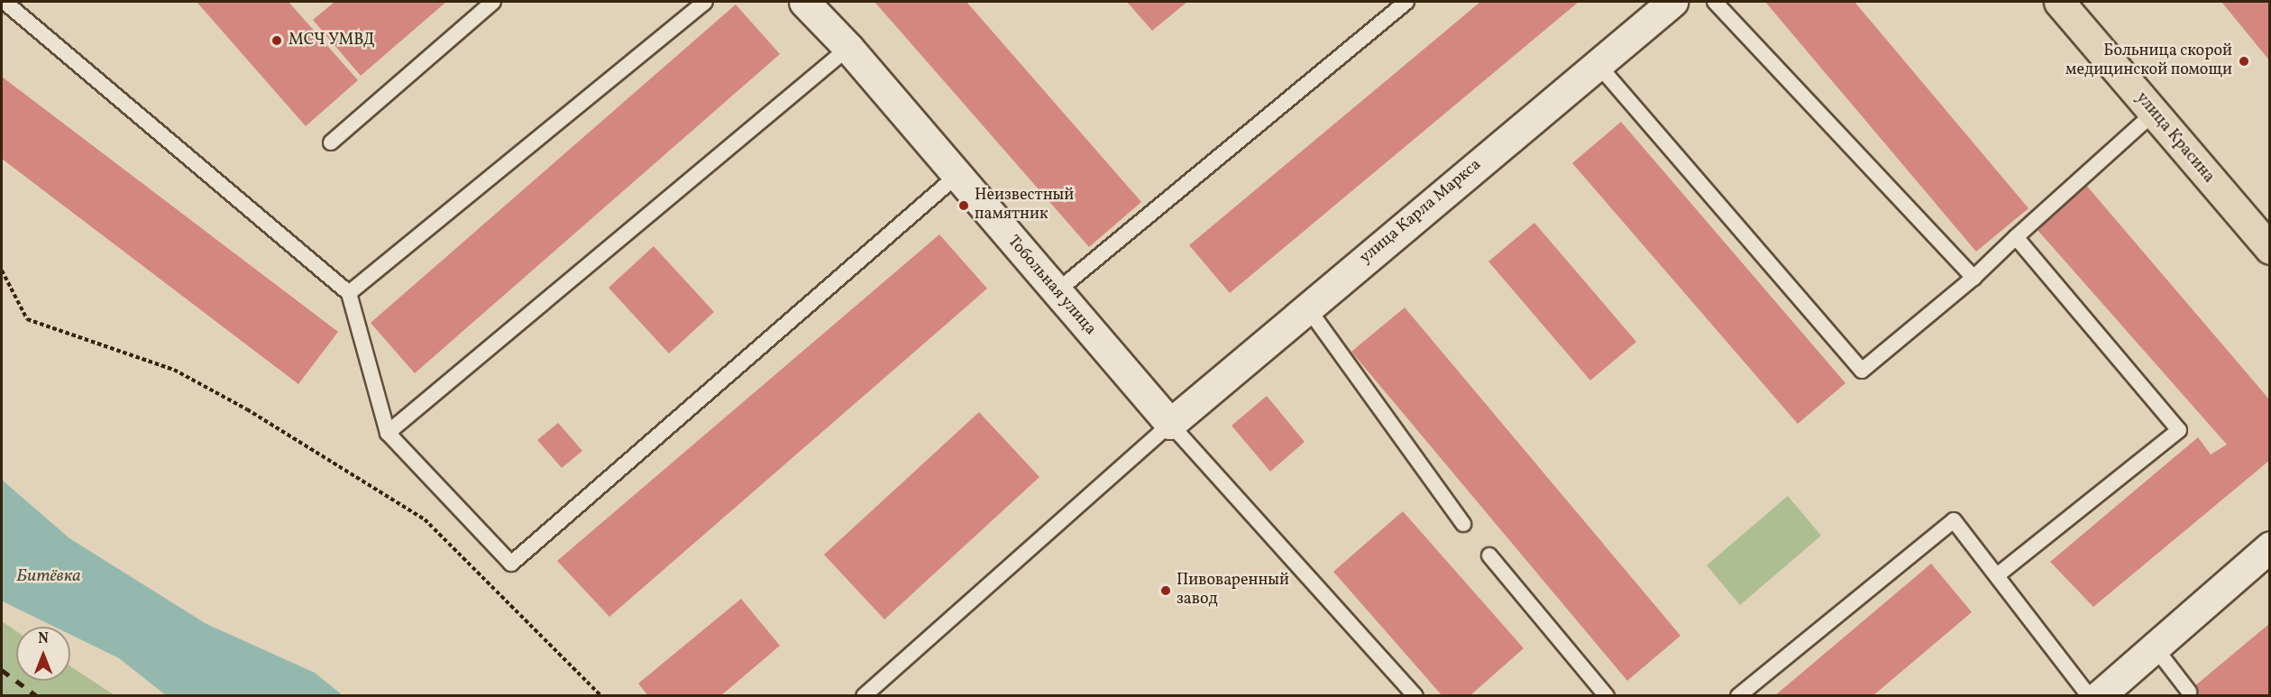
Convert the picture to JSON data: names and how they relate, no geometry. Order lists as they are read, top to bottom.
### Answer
{
  "streets": {
    "main road": ["улица Красина"],
    "street": ["улица Карла Маркса", "Тобольная улица"]
  },
  "crossings": [
    ["улица Карла Маркса", "Тобольная улица"]
  ],
  "water": ["Битёвка"],
  "places": [
    "МСЧ УМВД",
    "Больница скорой медицинской помощи",
    "Неизвестный памятник",
    "Пивоваренный завод"
  ],
  "north": "top"
}
